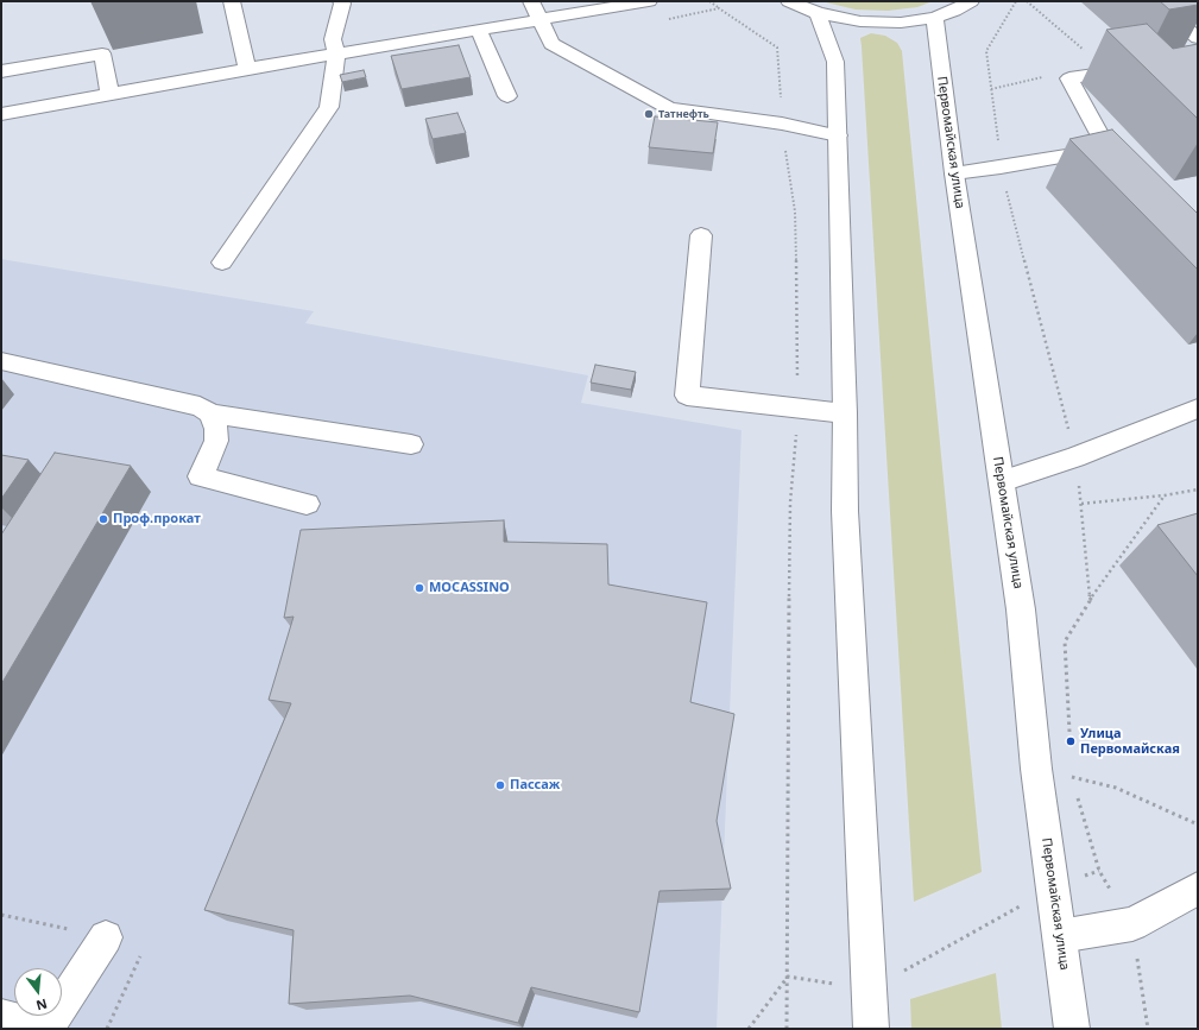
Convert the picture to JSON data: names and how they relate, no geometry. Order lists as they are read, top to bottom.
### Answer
{
  "streets": {
    "main road": ["Первомайская улица"]
  },
  "places": [
    "Татнефть",
    "Проф.прокат",
    "MOCASSINO",
    "Улица Первомайская",
    "Пассаж"
  ],
  "north": "bottom"
}
